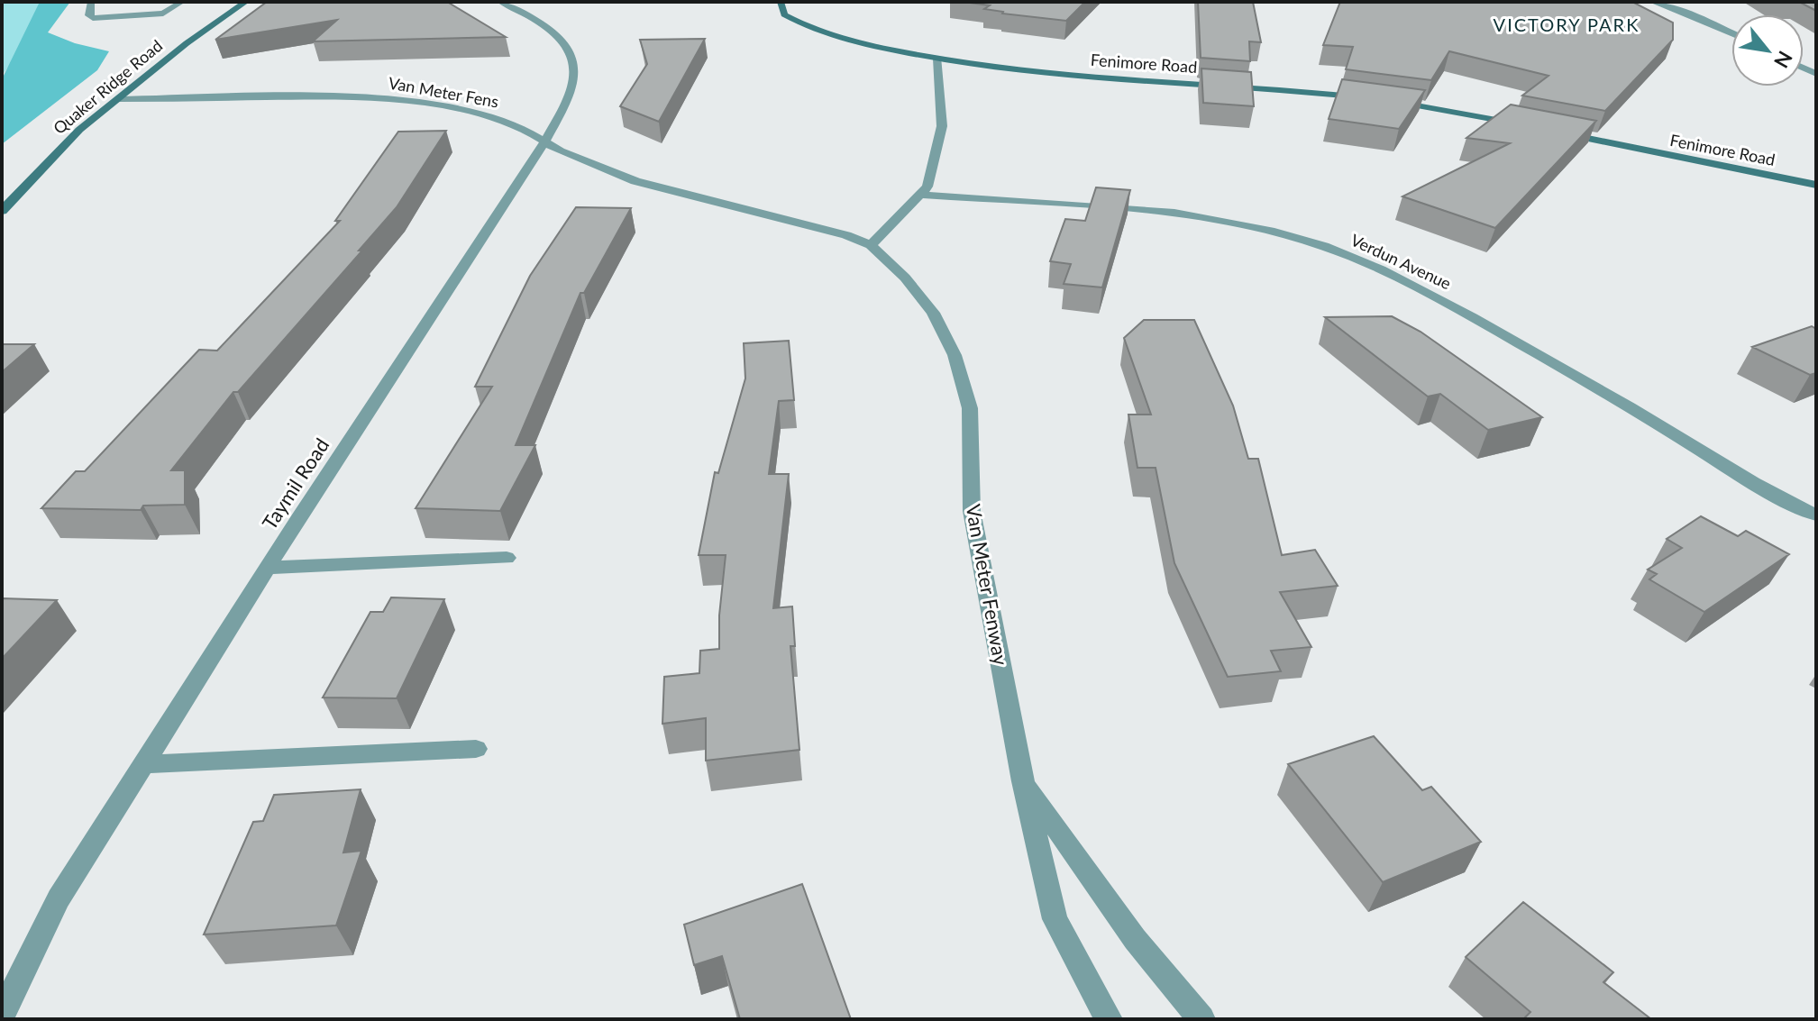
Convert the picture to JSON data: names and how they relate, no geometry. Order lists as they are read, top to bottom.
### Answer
{
  "streets": {
    "street": [
      "Fenimore Road",
      "Quaker Ridge Road",
      "Van Meter Fens",
      "Verdun Avenue",
      "Taymil Road",
      "Van Meter Fenway"
    ]
  },
  "crossings": [
    ["Quaker Ridge Road", "Van Meter Fens"],
    ["Van Meter Fens", "Taymil Road"],
    ["Van Meter Fens", "Van Meter Fenway"]
  ],
  "districts": ["VICTORY PARK"],
  "north": "bottom right"
}
